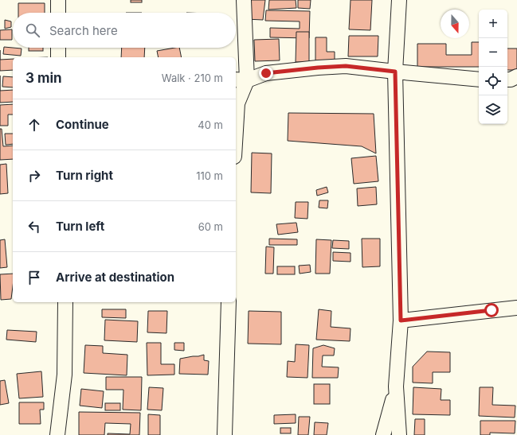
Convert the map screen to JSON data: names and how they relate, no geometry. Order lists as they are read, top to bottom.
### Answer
{
  "north": "bottom",
  "page": {
    "map_buttons": ["+", "−"],
    "search": "Search here",
    "heading": ["3 min", "Walk · 210 m"],
    "list": [
      ["Continue", "40 m"],
      ["Turn right", "110 m"],
      ["Turn left", "60 m"],
      "Arrive at destination"
    ]
  }
}
